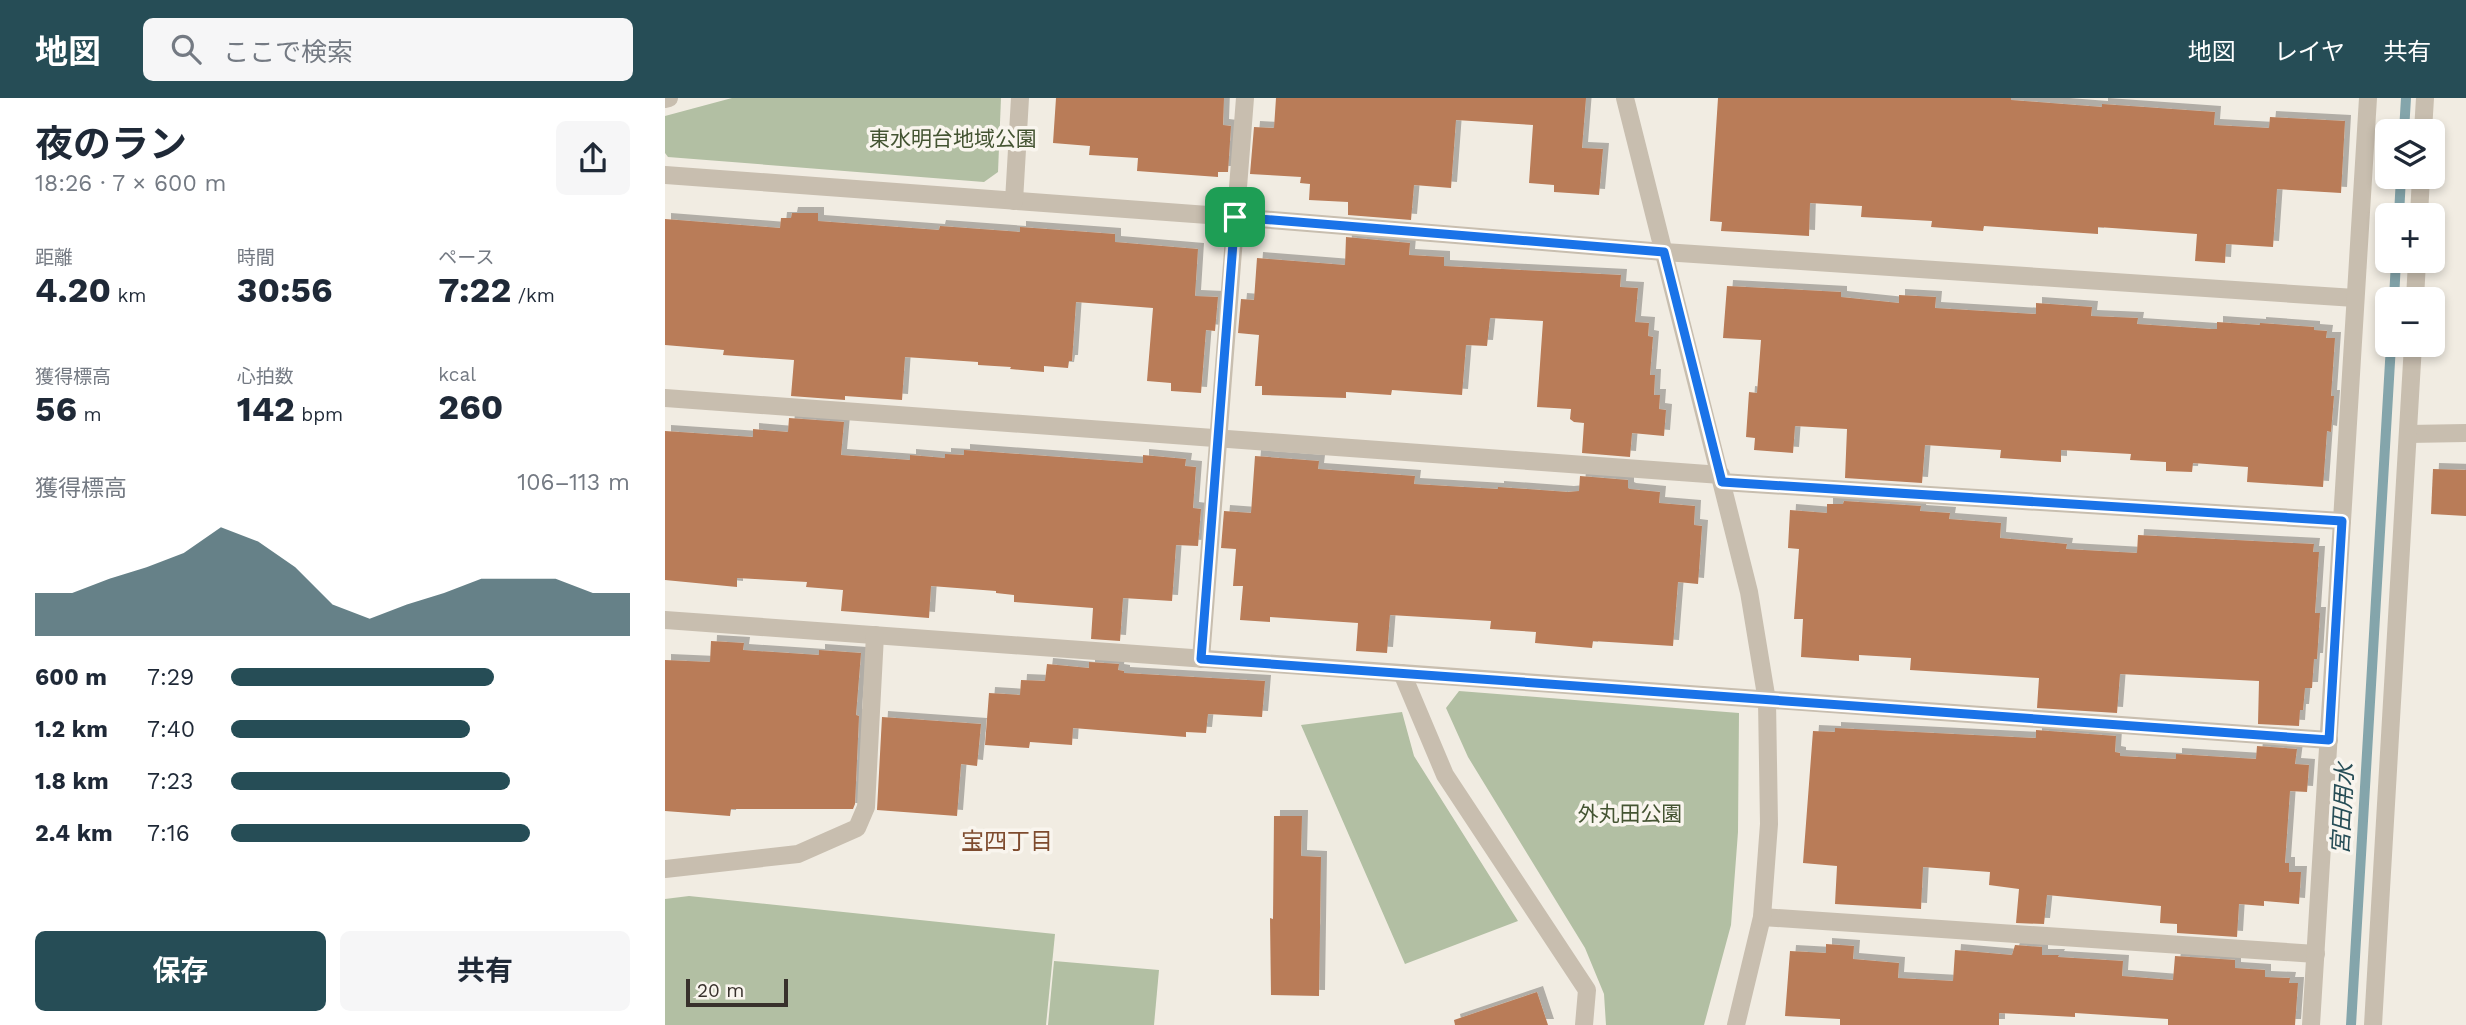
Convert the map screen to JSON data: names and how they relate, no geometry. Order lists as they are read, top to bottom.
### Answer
{
  "districts": ["宝四丁目"],
  "water": ["宮田用水"],
  "parks": ["東水明台地域公園", "外丸田公園"],
  "scale_bar": "20 m",
  "page": {
    "header": "地図",
    "search": "ここで検索",
    "nav": ["地図", "レイヤ", "共有"],
    "heading": ["夜のラン", "18:26 · 7 × 600 m"],
    "map_buttons": ["+", "−"],
    "stats": [
      ["距離", "4.20 km"],
      ["時間", "30:56"],
      ["ペース", "7:22 /km"],
      ["獲得標高", "56 m"],
      ["心拍数", "142 bpm"],
      ["kcal", "260"]
    ],
    "chart": ["獲得標高", "106–113 m"],
    "list": [
      {
        "name": "600 m",
        "note": "7:29"
      },
      {
        "name": "1.2 km",
        "note": "7:40"
      },
      {
        "name": "1.8 km",
        "note": "7:23"
      },
      {
        "name": "2.4 km",
        "note": "7:16"
      }
    ],
    "buttons": ["保存", "共有"],
    "scale": "20 m"
  }
}
